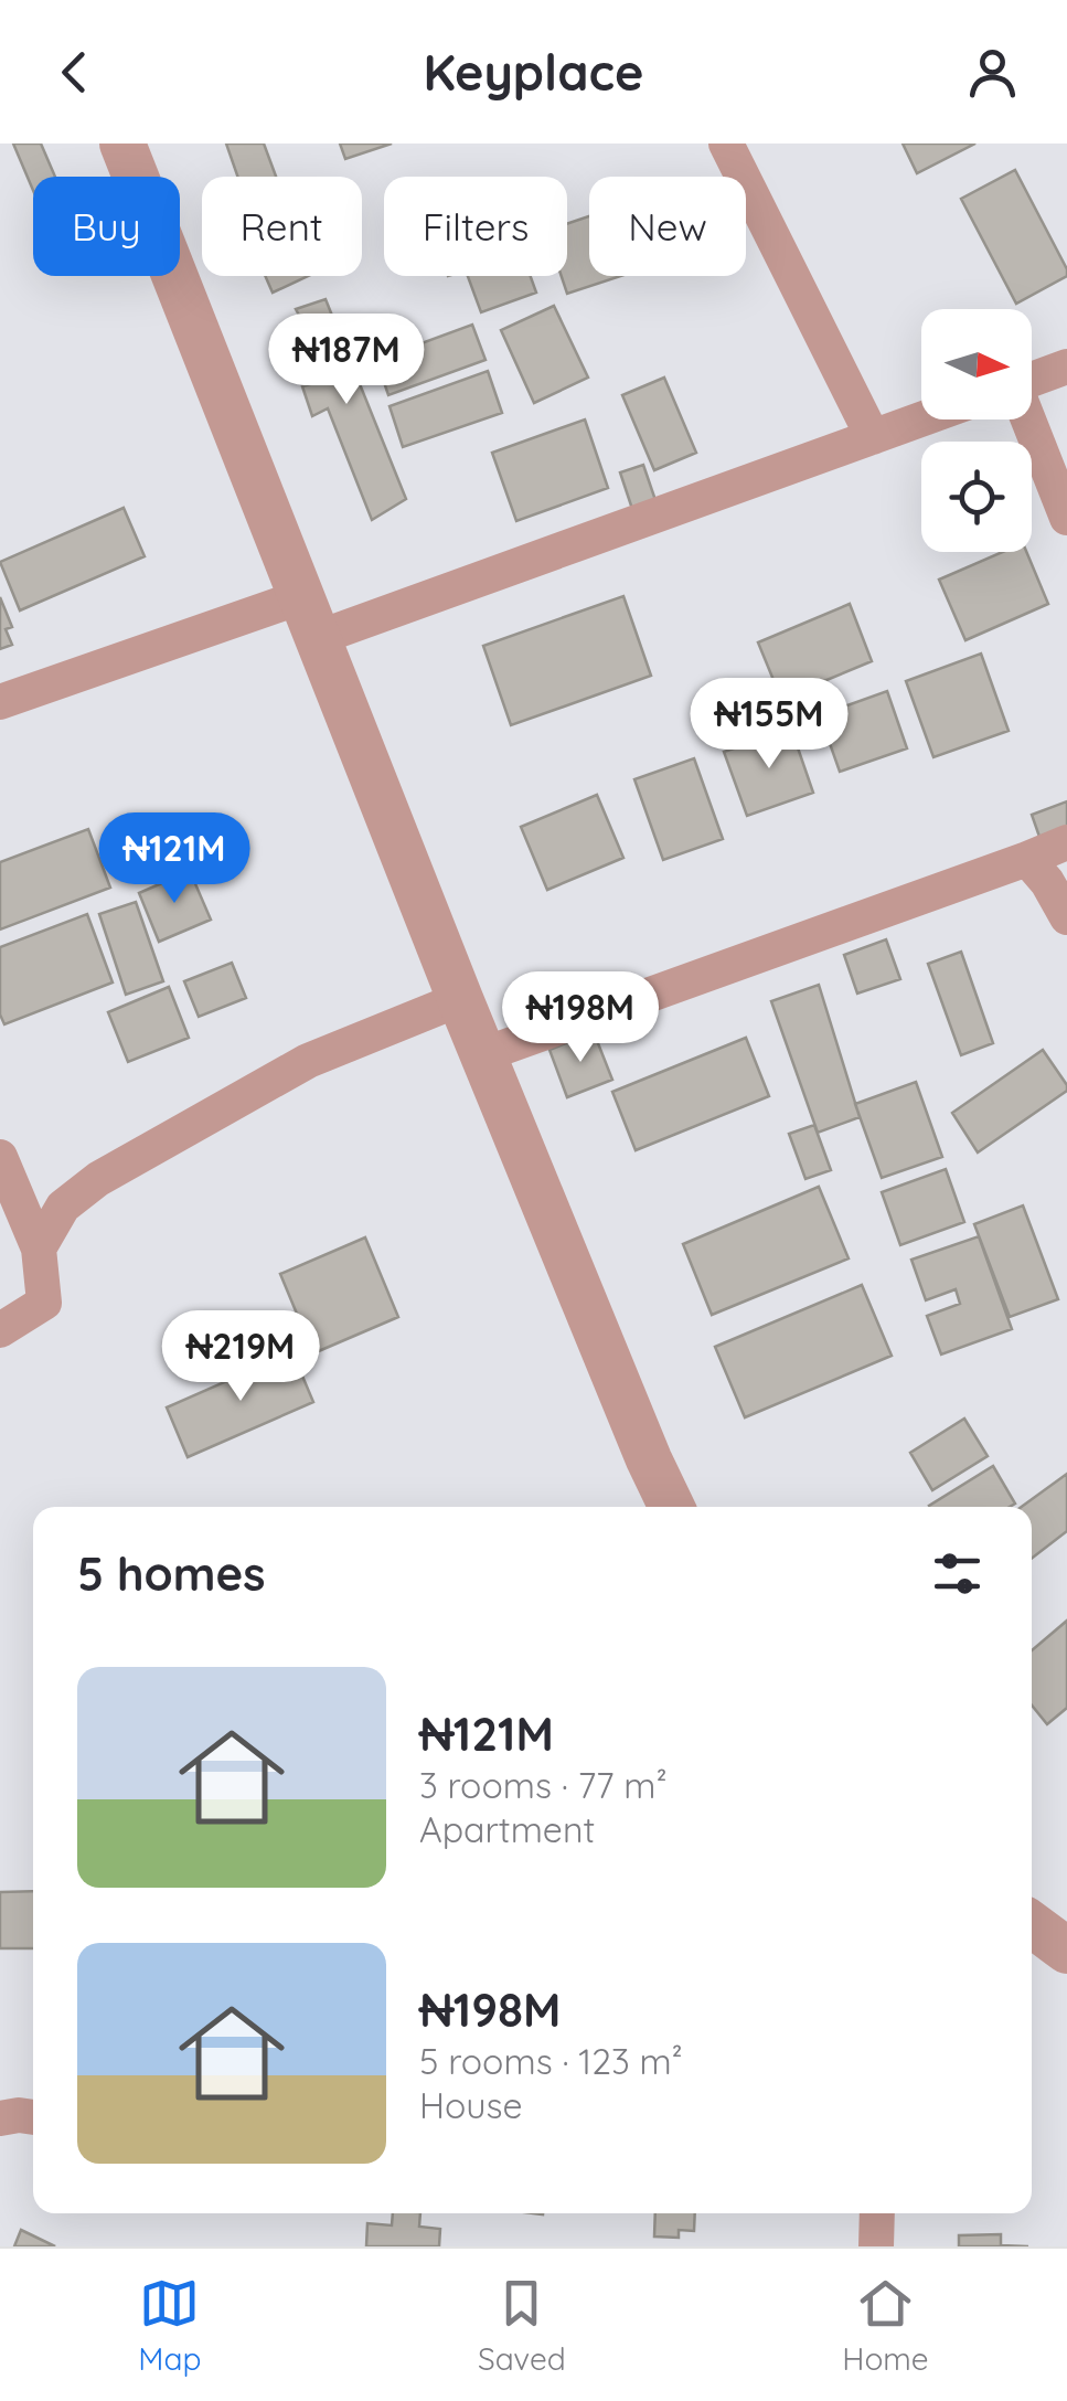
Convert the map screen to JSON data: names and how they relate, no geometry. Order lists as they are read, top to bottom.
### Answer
{
  "north": "right",
  "page": {
    "header": "Keyplace",
    "chip": [
      "Buy",
      "Rent",
      "Filters",
      "New"
    ],
    "price": [
      "₦187M",
      "₦155M",
      "₦121M",
      "₦198M",
      "₦219M"
    ],
    "heading": "5 homes",
    "list": [
      {
        "name": "₦121M",
        "note": "3 rooms · 77 m² · Apartment"
      },
      {
        "name": "₦198M",
        "note": "5 rooms · 123 m² · House"
      }
    ],
    "tabs": ["Map", "Saved", "Home"]
  }
}
